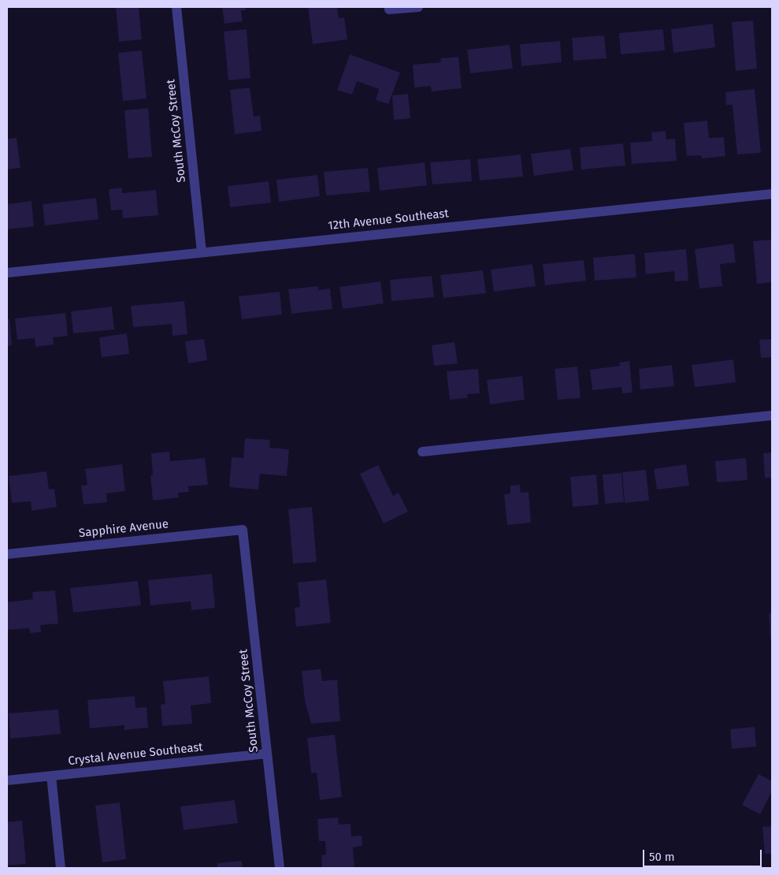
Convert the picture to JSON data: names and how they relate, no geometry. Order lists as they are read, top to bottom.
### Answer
{
  "streets": {
    "street": [
      "South McCoy Street",
      "12th Avenue Southeast",
      "Sapphire Avenue",
      "Crystal Avenue Southeast"
    ]
  },
  "crossings": [
    ["South McCoy Street", "12th Avenue Southeast"],
    ["South McCoy Street", "Sapphire Avenue"],
    ["South McCoy Street", "Crystal Avenue Southeast"]
  ],
  "scale_bar": "50 m"
}
